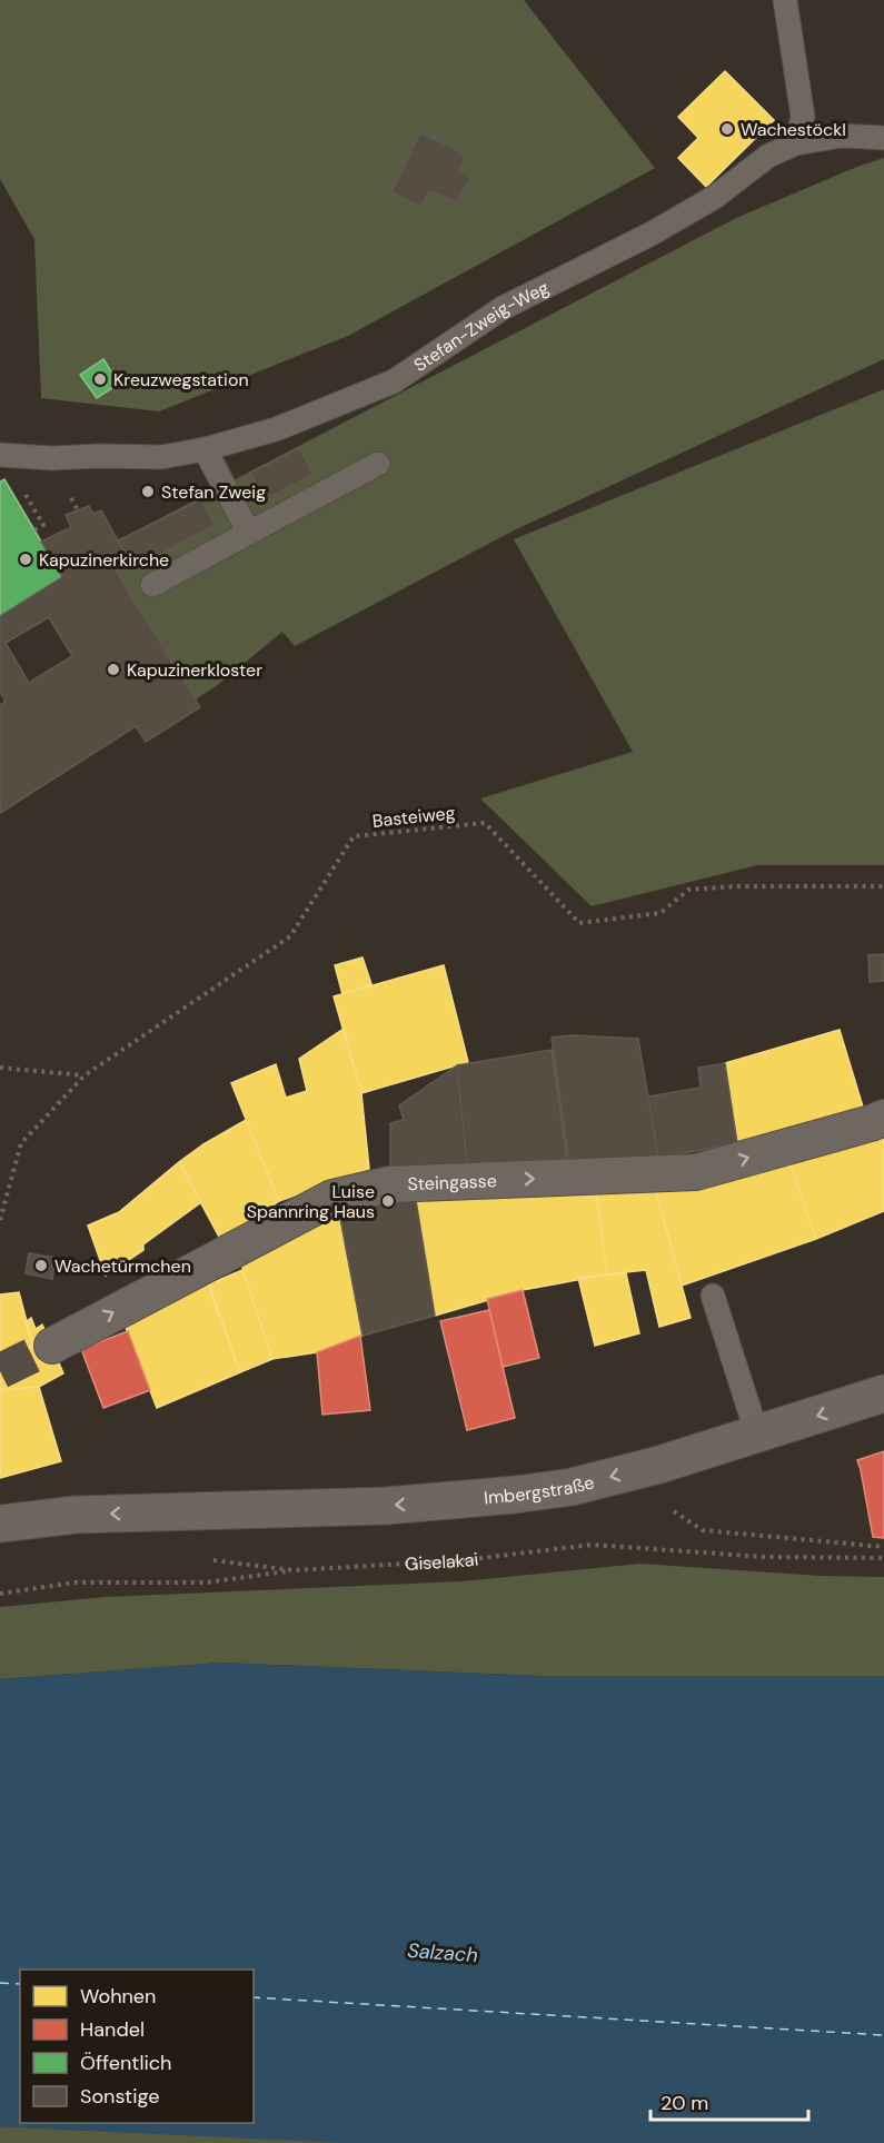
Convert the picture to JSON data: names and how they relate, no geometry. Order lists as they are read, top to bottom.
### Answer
{
  "streets": {
    "main road": ["Imbergstraße"],
    "street": ["Steingasse"],
    "lane": ["Stefan-Zweig-Weg"],
    "path": ["Basteiweg", "Giselakai"]
  },
  "one_way": ["Steingasse", "Imbergstraße"],
  "water": ["Salzach"],
  "places": [
    "Wachestöckl",
    "Kreuzwegstation",
    "Stefan Zweig",
    "Kapuzinerkirche",
    "Kapuzinerkloster",
    "Luise Spannring Haus",
    "Wachetürmchen"
  ],
  "legend": [
    "Wohnen",
    "Handel",
    "Öffentlich",
    "Sonstige"
  ],
  "scale_bar": "20 m"
}
